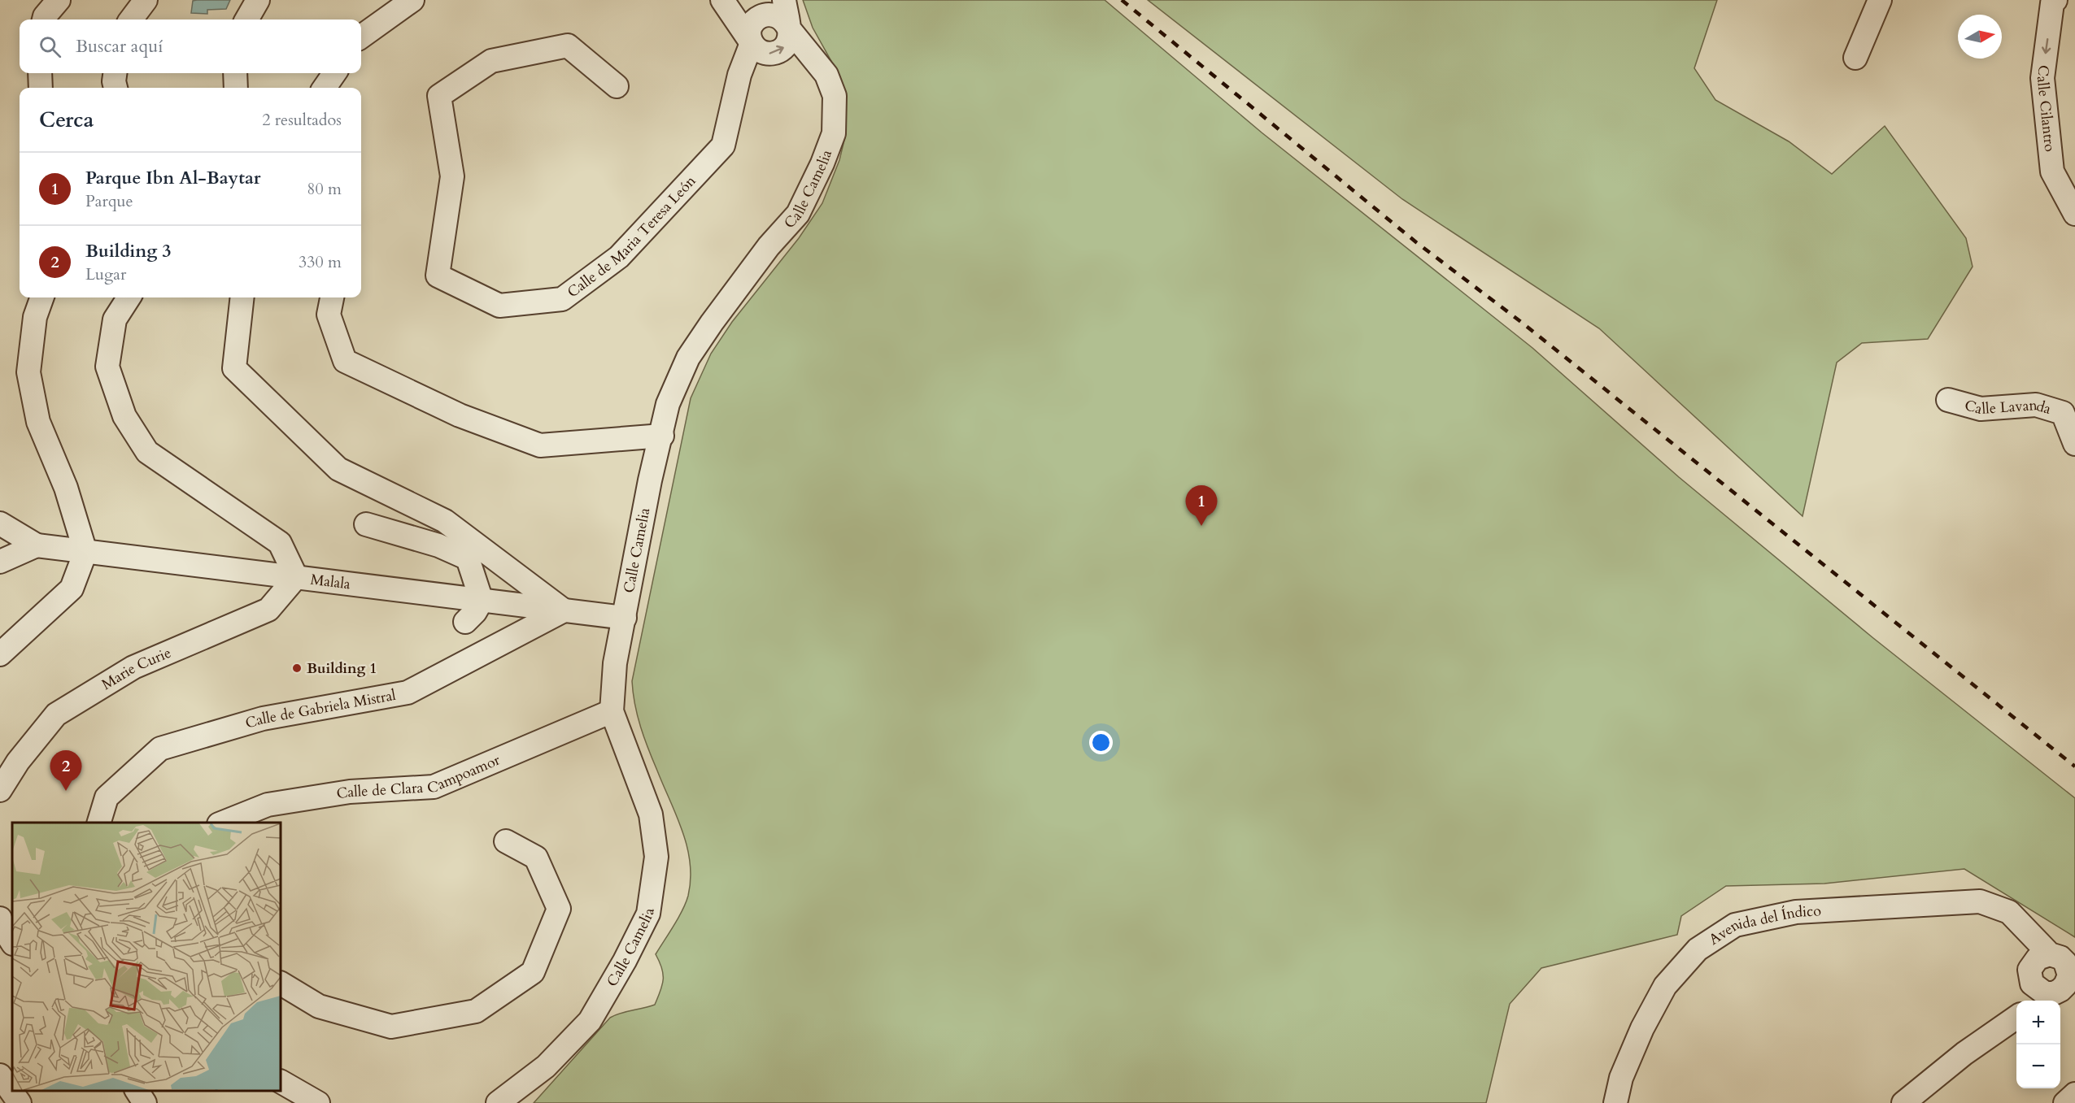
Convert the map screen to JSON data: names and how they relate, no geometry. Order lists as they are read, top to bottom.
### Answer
{
  "streets": {
    "street": [
      "Calle Cilantro",
      "Calle Camelia",
      "Calle de Maria Teresa León",
      "Calle Lavanda",
      "Malala",
      "Marie Curie",
      "Calle de Gabriela Mistral",
      "Calle de Clara Campoamor",
      "Avenida del Índico"
    ]
  },
  "crossings": [
    ["Calle Camelia", "Malala"],
    ["Calle Camelia", "Calle de Clara Campoamor"],
    ["Malala", "Marie Curie"],
    ["Malala", "Calle de Gabriela Mistral"]
  ],
  "one_way": ["Calle Cilantro"],
  "places": ["Building 1"],
  "north": "right",
  "page": {
    "search": "Buscar aquí",
    "heading": ["Cerca", "2 resultados"],
    "list": [
      {
        "mark": "1",
        "name": "Parque Ibn Al-Baytar",
        "note": "Parque",
        "value": "80 m"
      },
      {
        "mark": "2",
        "name": "Building 3",
        "note": "Lugar",
        "value": "330 m"
      }
    ],
    "pins": ["1", "2"],
    "map_buttons": ["+", "−"]
  }
}
